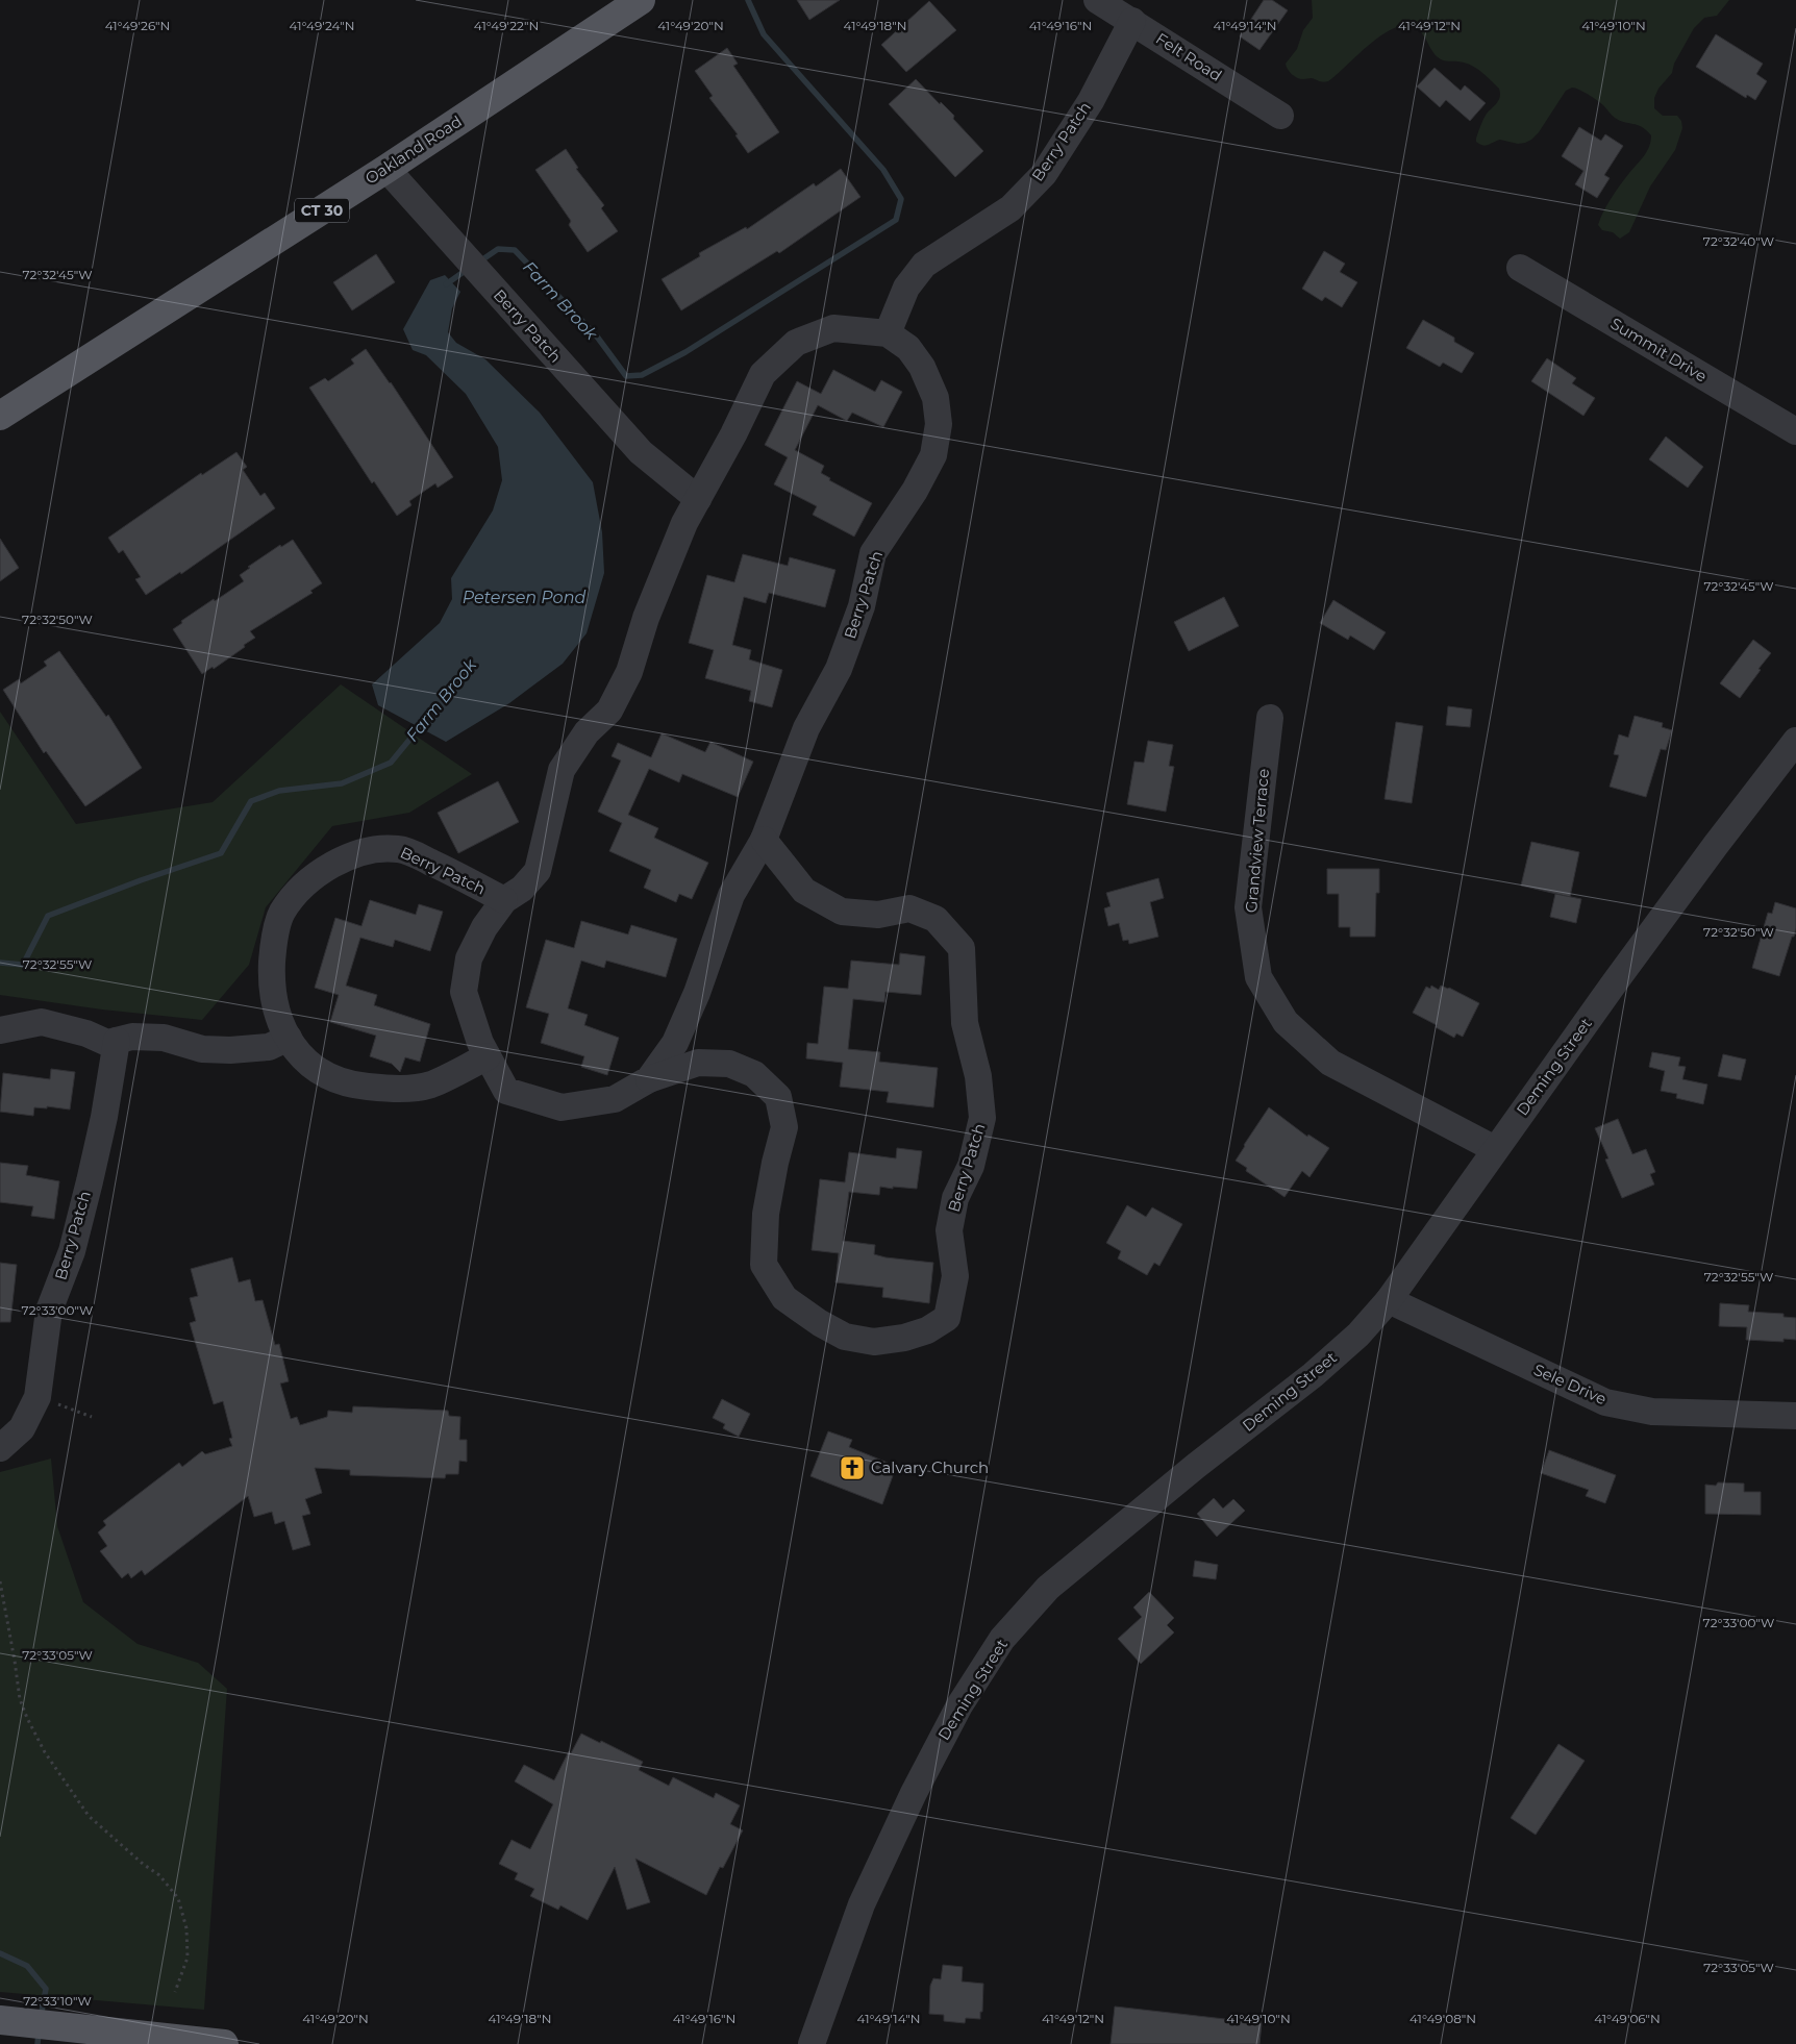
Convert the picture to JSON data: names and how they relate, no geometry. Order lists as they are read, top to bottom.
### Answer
{
  "streets": {
    "main road": ["Oakland Road", "CT 30"],
    "street": [
      "Felt Road",
      "Berry Patch",
      "Summit Drive",
      "Grandview Terrace",
      "Deming Street",
      "Sele Drive"
    ]
  },
  "crossings": [
    ["Felt Road", "Berry Patch"],
    ["Berry Patch", "Oakland Road"],
    ["Grandview Terrace", "Deming Street"],
    ["Deming Street", "Sele Drive"]
  ],
  "water": ["Farm Brook", "Petersen Pond"],
  "places": {
    "church": ["Calvary Church"]
  },
  "coordinates": [
    "41°49'26\"N",
    "41°49'24\"N",
    "41°49'22\"N",
    "41°49'20\"N",
    "41°49'18\"N",
    "41°49'16\"N",
    "41°49'14\"N",
    "41°49'12\"N",
    "41°49'10\"N",
    "72°32'40\"W",
    "72°32'45\"W",
    "72°32'50\"W",
    "72°32'55\"W",
    "72°33'00\"W",
    "72°33'05\"W",
    "72°33'10\"W",
    "41°49'08\"N",
    "41°49'06\"N"
  ]
}
